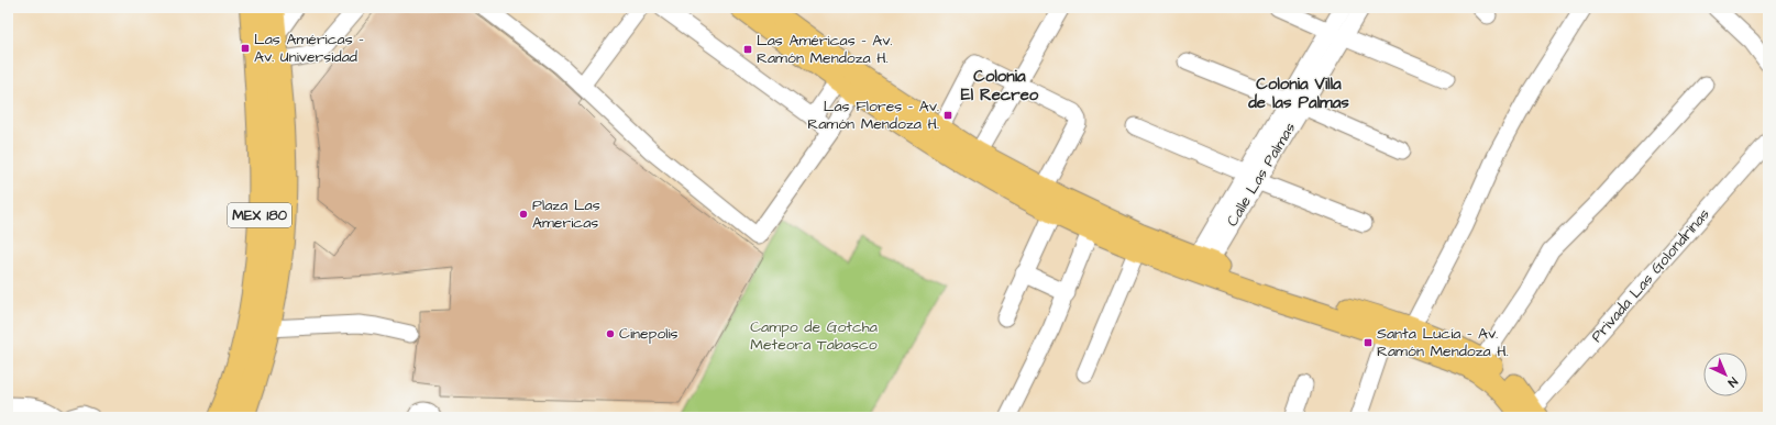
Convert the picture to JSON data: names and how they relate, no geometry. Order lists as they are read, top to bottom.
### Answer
{
  "streets": {
    "highway": ["MEX 180"],
    "street": ["Calle Las Palmas", "Privada Las Golondrinas"]
  },
  "districts": ["Colonia El Recreo", "Colonia Villa de las Palmas"],
  "parks": ["Campo de Gotcha Meteora Tabasco"],
  "places": {
    "transit": [
      "Las Américas - Av. Universidad",
      "Las Américas - Av. Ramón Mendoza H.",
      "Las Flores - Av. Ramón Mendoza H.",
      "Santa Lucía - Av. Ramón Mendoza H."
    ],
    "other": ["Plaza Las Americas", "Cinepolis"]
  },
  "north": "bottom right"
}
